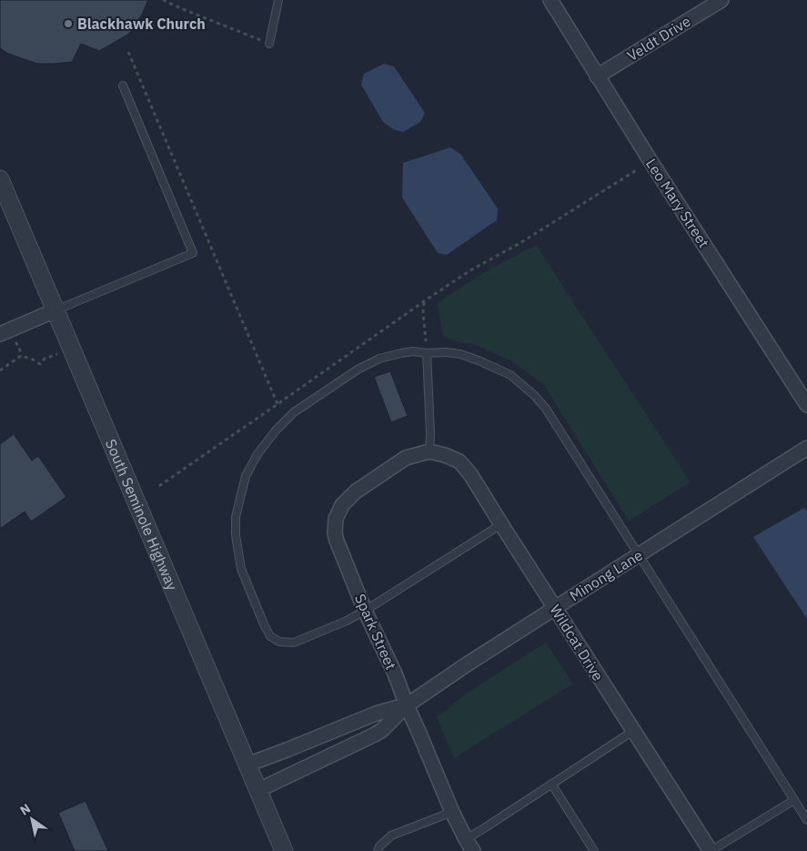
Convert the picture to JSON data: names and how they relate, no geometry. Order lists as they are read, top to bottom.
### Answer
{
  "streets": {
    "street": [
      "Veldt Drive",
      "Leo Mary Street",
      "South Seminole Highway",
      "Minong Lane",
      "Spark Street",
      "Wildcat Drive"
    ]
  },
  "crossings": [
    ["Veldt Drive", "Leo Mary Street"],
    ["South Seminole Highway", "Minong Lane"],
    ["Minong Lane", "Spark Street"],
    ["Minong Lane", "Wildcat Drive"],
    ["Spark Street", "Wildcat Drive"]
  ],
  "places": ["Blackhawk Church"],
  "north": "top left"
}
